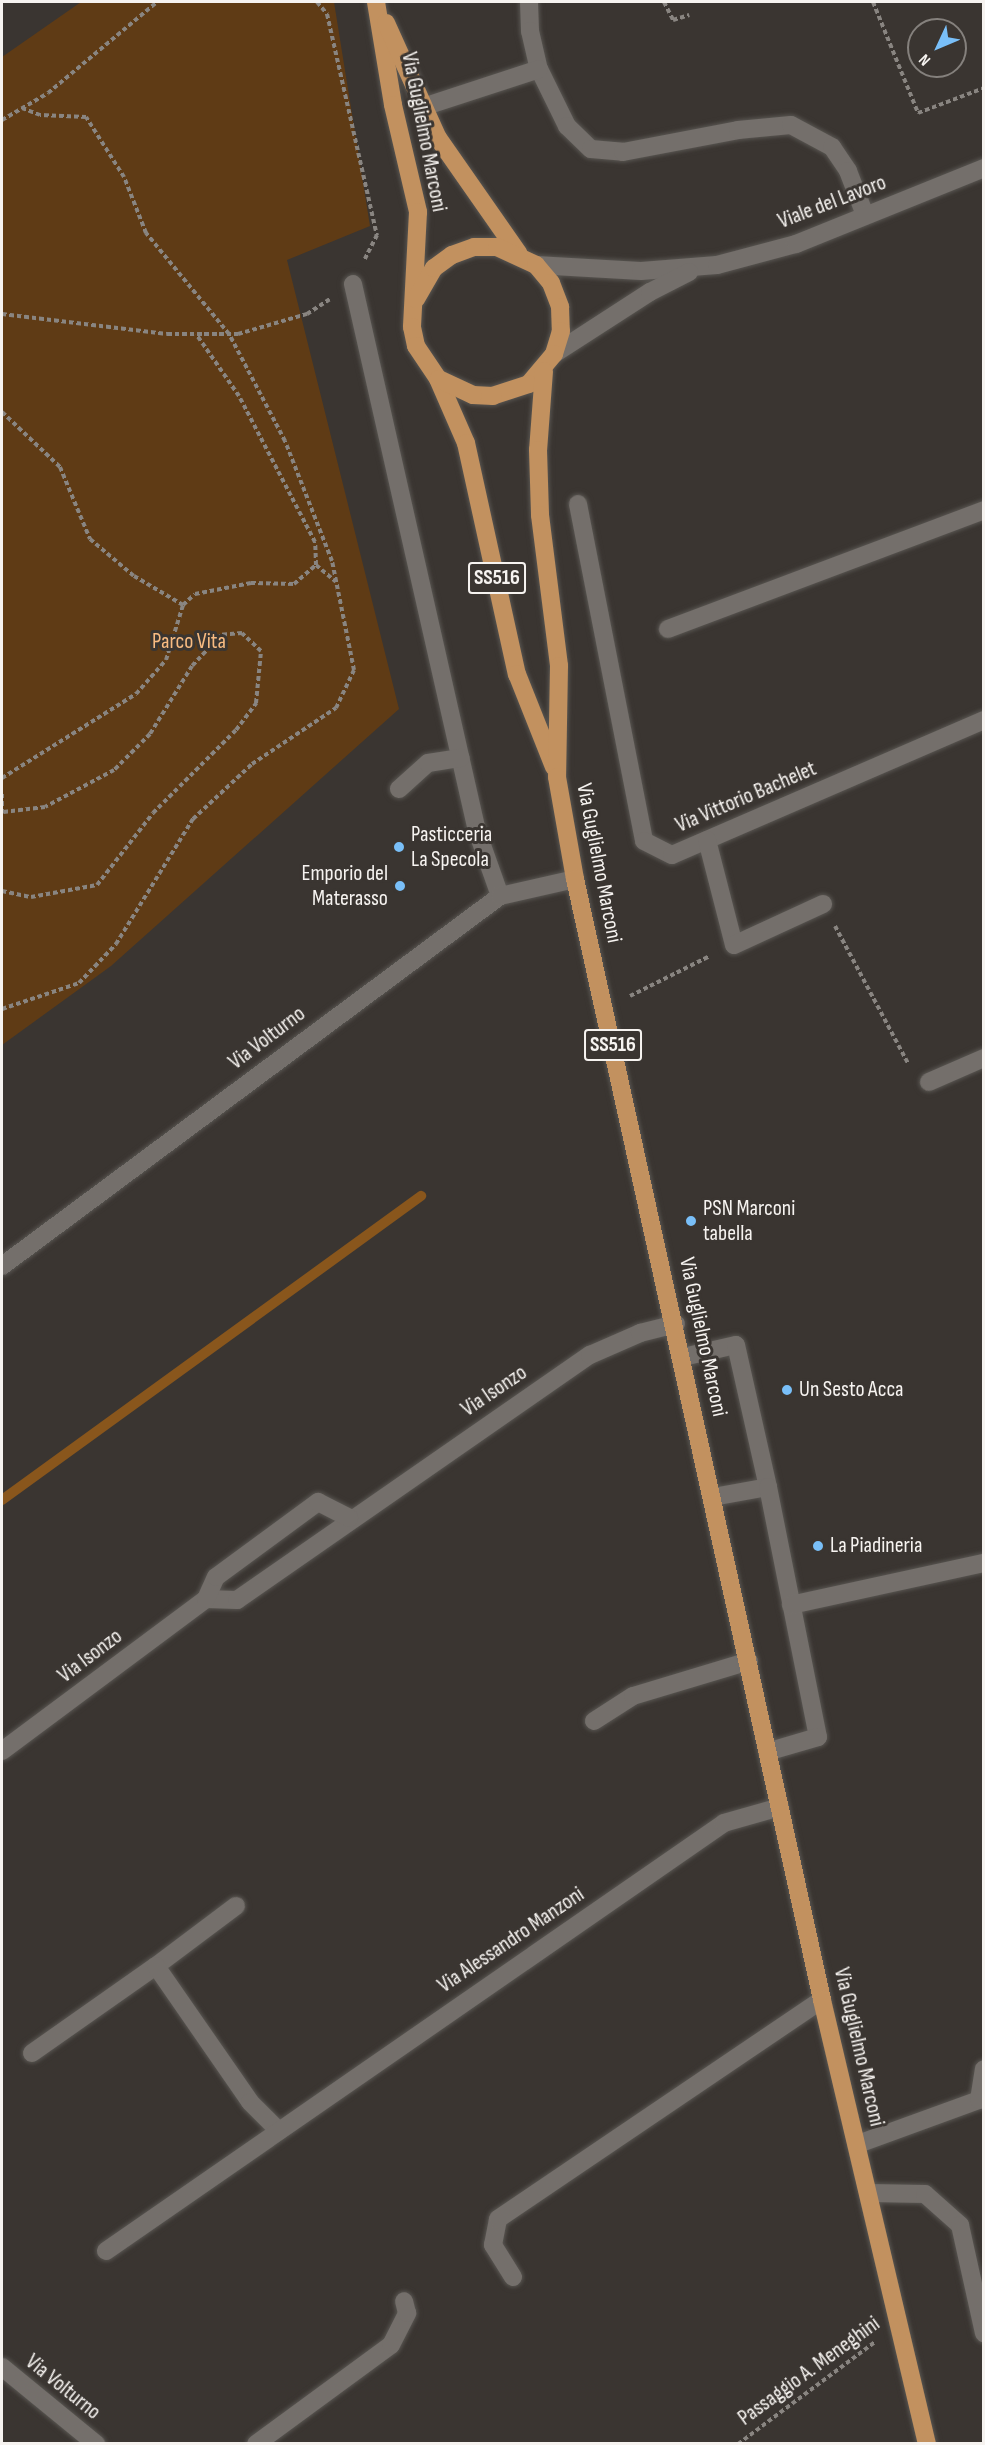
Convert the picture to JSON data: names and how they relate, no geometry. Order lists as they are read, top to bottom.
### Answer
{
  "streets": {
    "main road": ["Via Guglielmo Marconi", "SS516"],
    "street": [
      "Viale del Lavoro",
      "Via Vittorio Bachelet",
      "Via Volturno",
      "Via Isonzo",
      "Via Alessandro Manzoni"
    ],
    "path": ["Passaggio A. Meneghini"]
  },
  "crossings": [
    ["Via Guglielmo Marconi", "Viale del Lavoro"],
    ["Via Guglielmo Marconi", "Via Volturno"],
    ["Via Guglielmo Marconi", "Via Isonzo"],
    ["Via Guglielmo Marconi", "Via Alessandro Manzoni"],
    ["Via Guglielmo Marconi", "Passaggio A. Meneghini"]
  ],
  "parks": ["Parco Vita"],
  "places": [
    "Pasticceria La Specola",
    "Emporio del Materasso",
    "PSN Marconi tabella",
    "Un Sesto Acca",
    "La Piadineria"
  ],
  "north": "bottom left"
}
